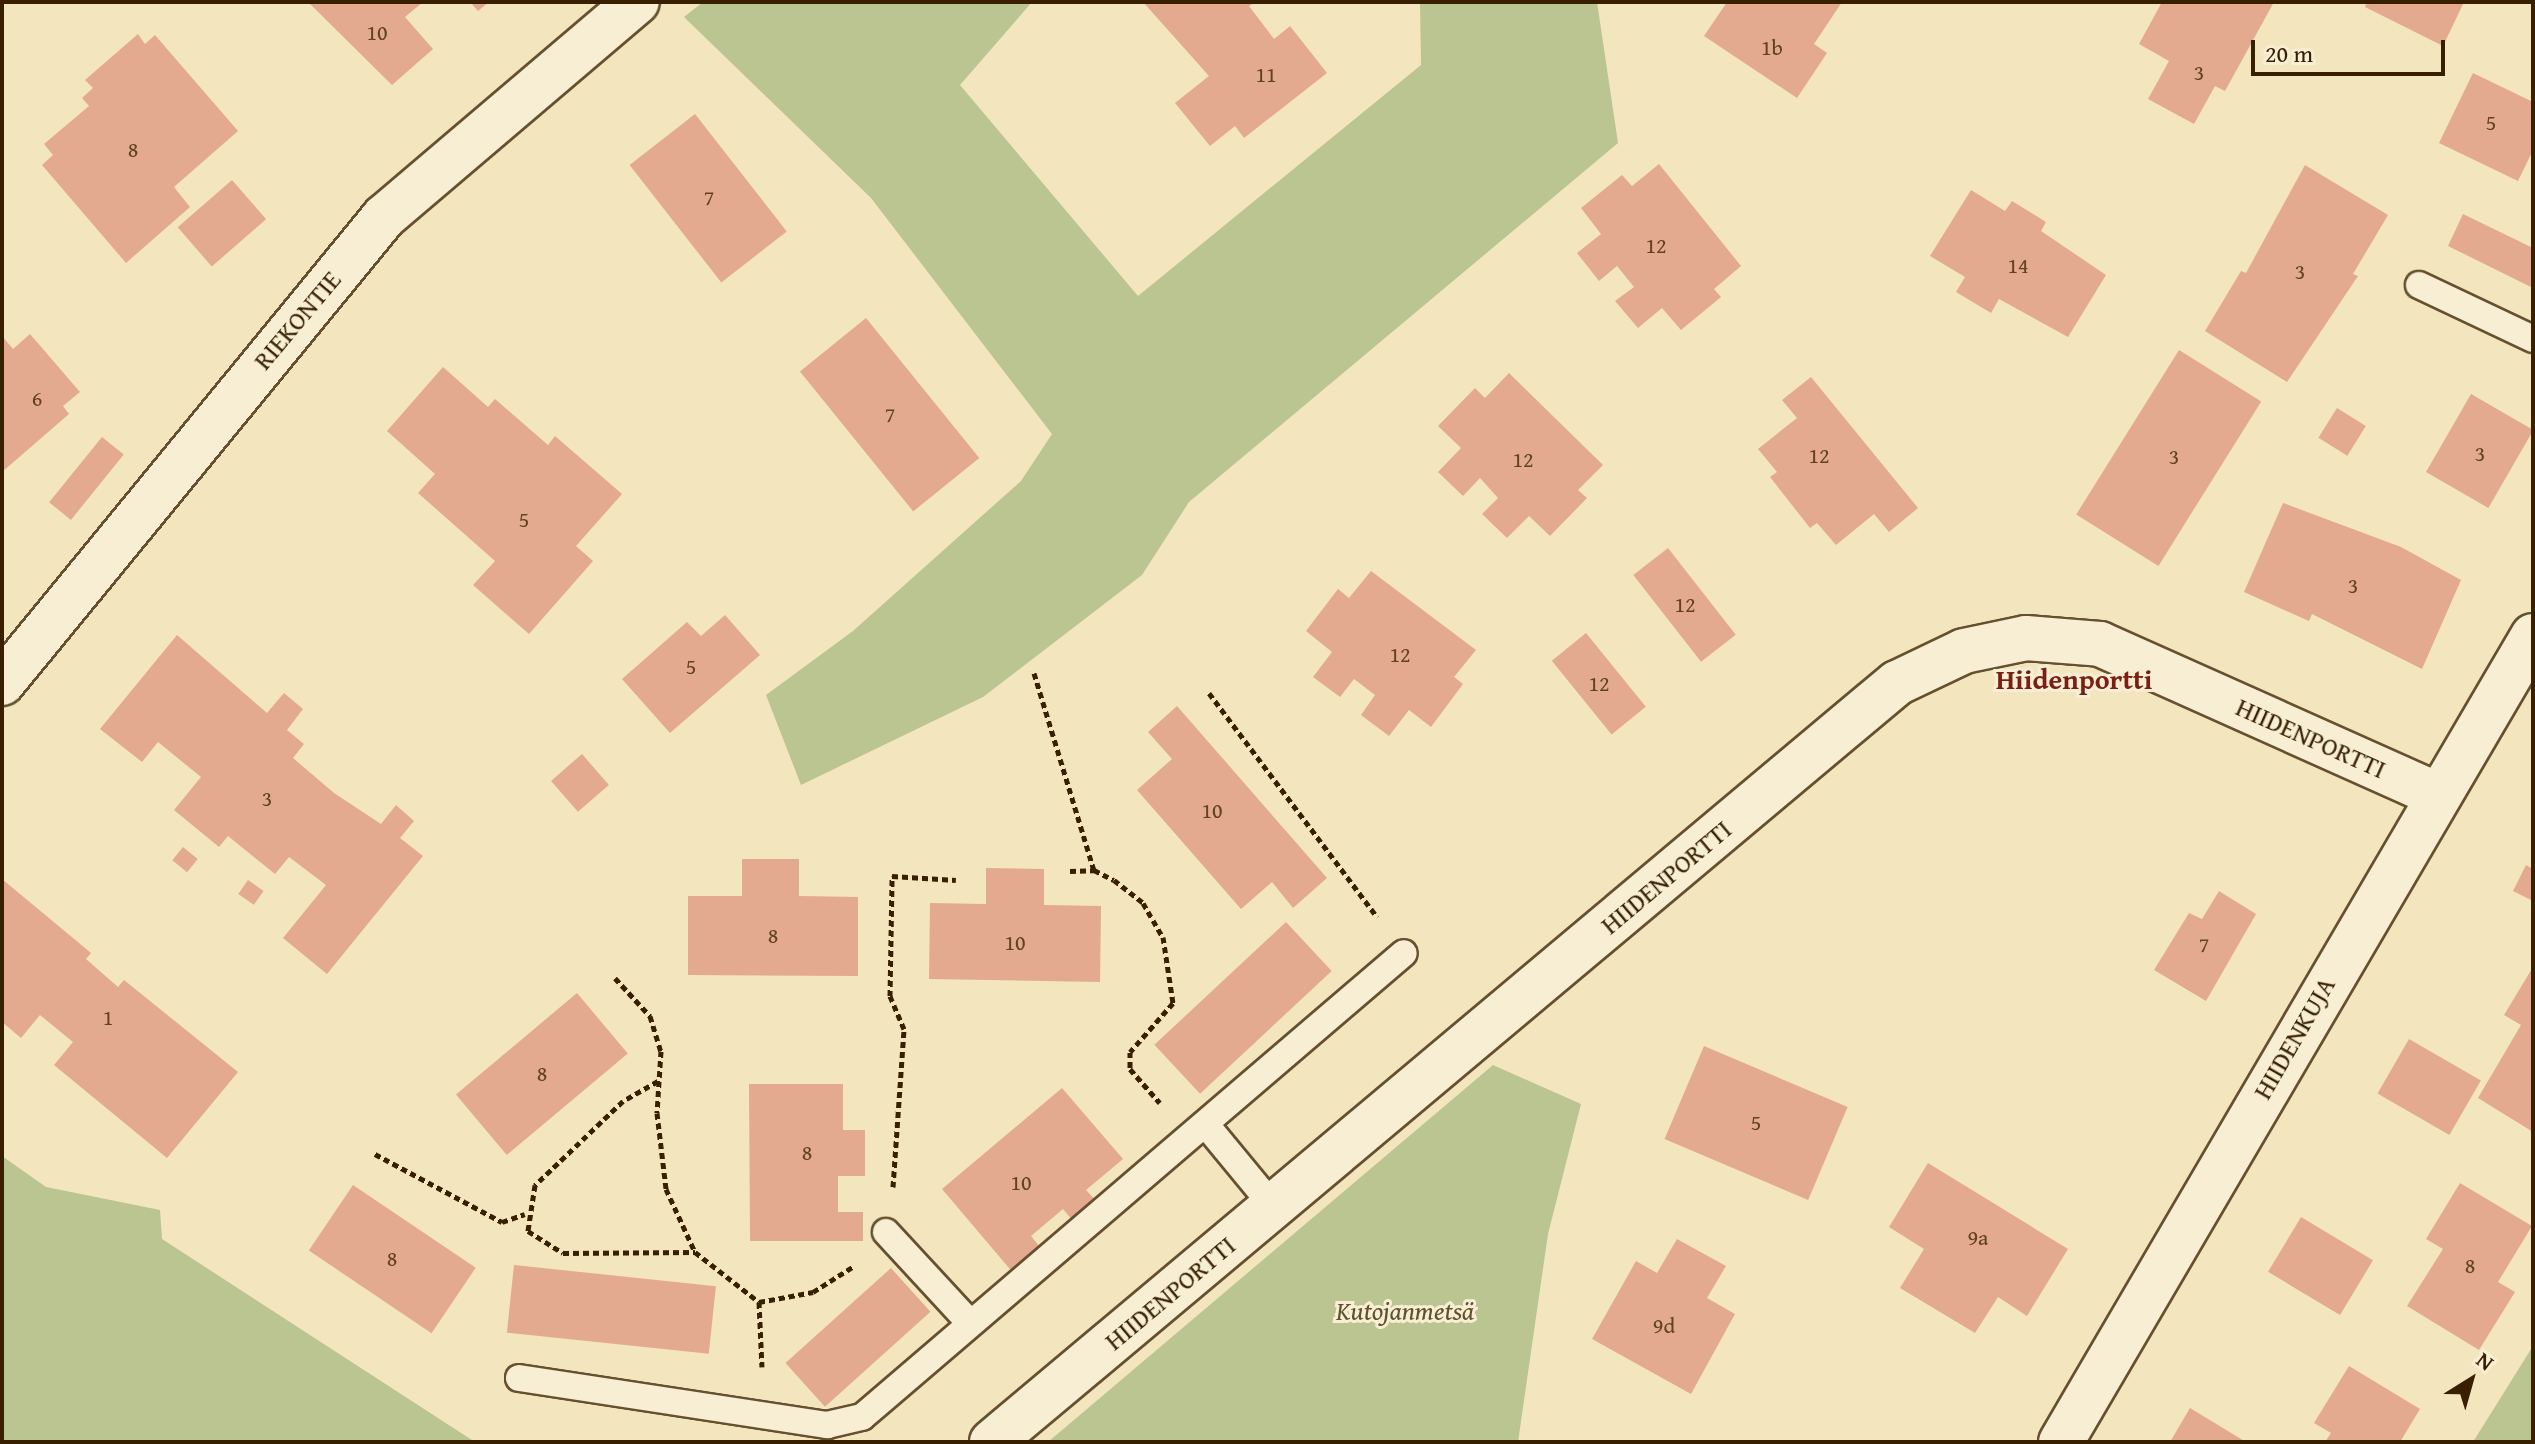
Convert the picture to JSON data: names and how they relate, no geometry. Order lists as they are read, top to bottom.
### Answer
{
  "streets": {
    "street": ["RIEKONTIE", "HIIDENPORTTI", "HIIDENKUJA"]
  },
  "crossings": [
    ["HIIDENPORTTI", "HIIDENKUJA"]
  ],
  "districts": ["Hiidenportti"],
  "parks": ["Kutojanmetsä"],
  "house_numbers": [
    "10",
    "1b",
    "3",
    "11",
    "5",
    "8",
    "7",
    "12",
    "14",
    "3",
    "6",
    "7",
    "3",
    "12",
    "3",
    "12",
    "5",
    "3",
    "12",
    "12",
    "5",
    "12",
    "3",
    "10",
    "8",
    "10",
    "7",
    "1",
    "8",
    "5",
    "8",
    "10",
    "9a",
    "8",
    "8",
    "9d"
  ],
  "scale_bar": "20 m",
  "north": "top right"
}
